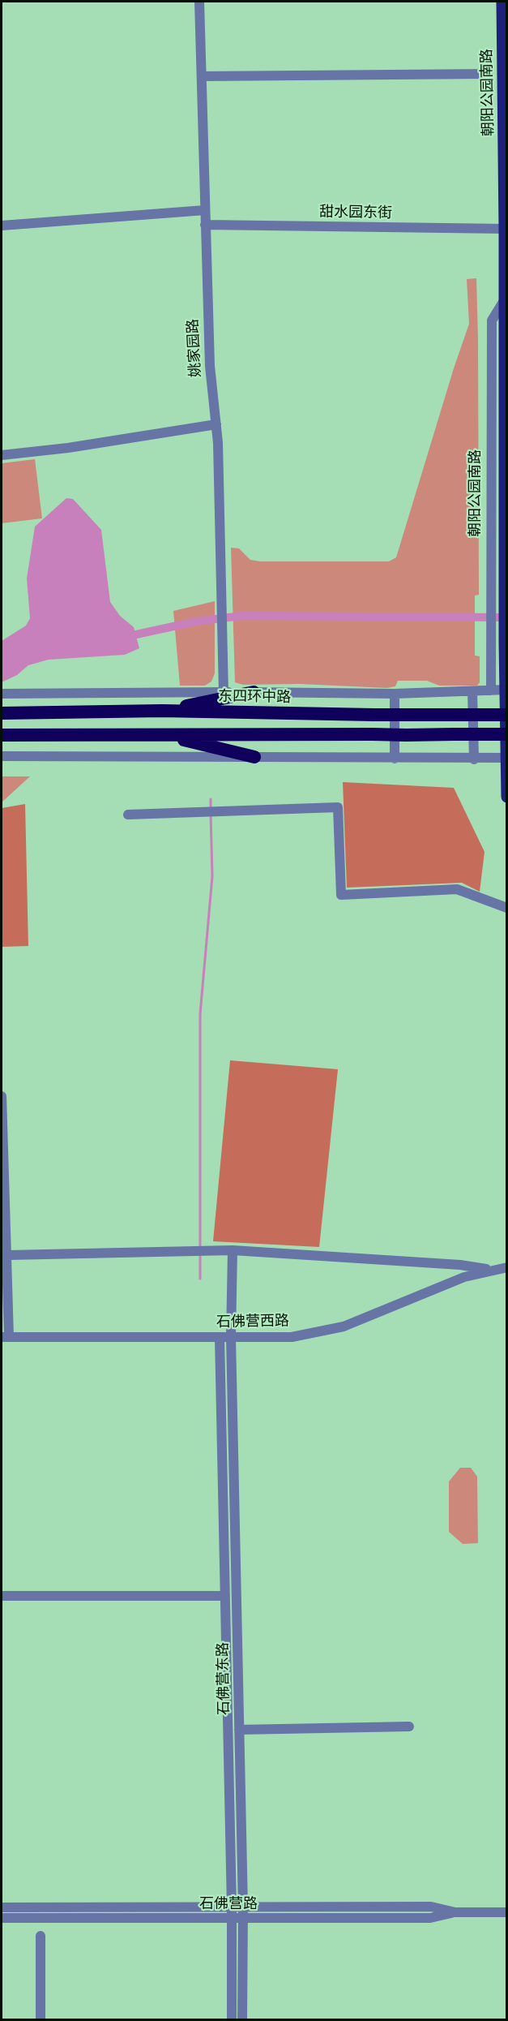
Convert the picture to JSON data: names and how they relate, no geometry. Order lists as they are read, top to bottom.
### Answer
{
  "streets": {
    "highway": ["东四环中路"],
    "main road": ["朝阳公园南路"],
    "street": [
      "甜水园东街",
      "姚家园路",
      "石佛营西路",
      "石佛营东路",
      "石佛营路"
    ]
  },
  "crossings": [
    ["朝阳公园南路", "甜水园东街"],
    ["朝阳公园南路", "东四环中路"],
    ["甜水园东街", "姚家园路"],
    ["姚家园路", "东四环中路"],
    ["石佛营西路", "石佛营东路"],
    ["石佛营东路", "石佛营路"]
  ]
}
